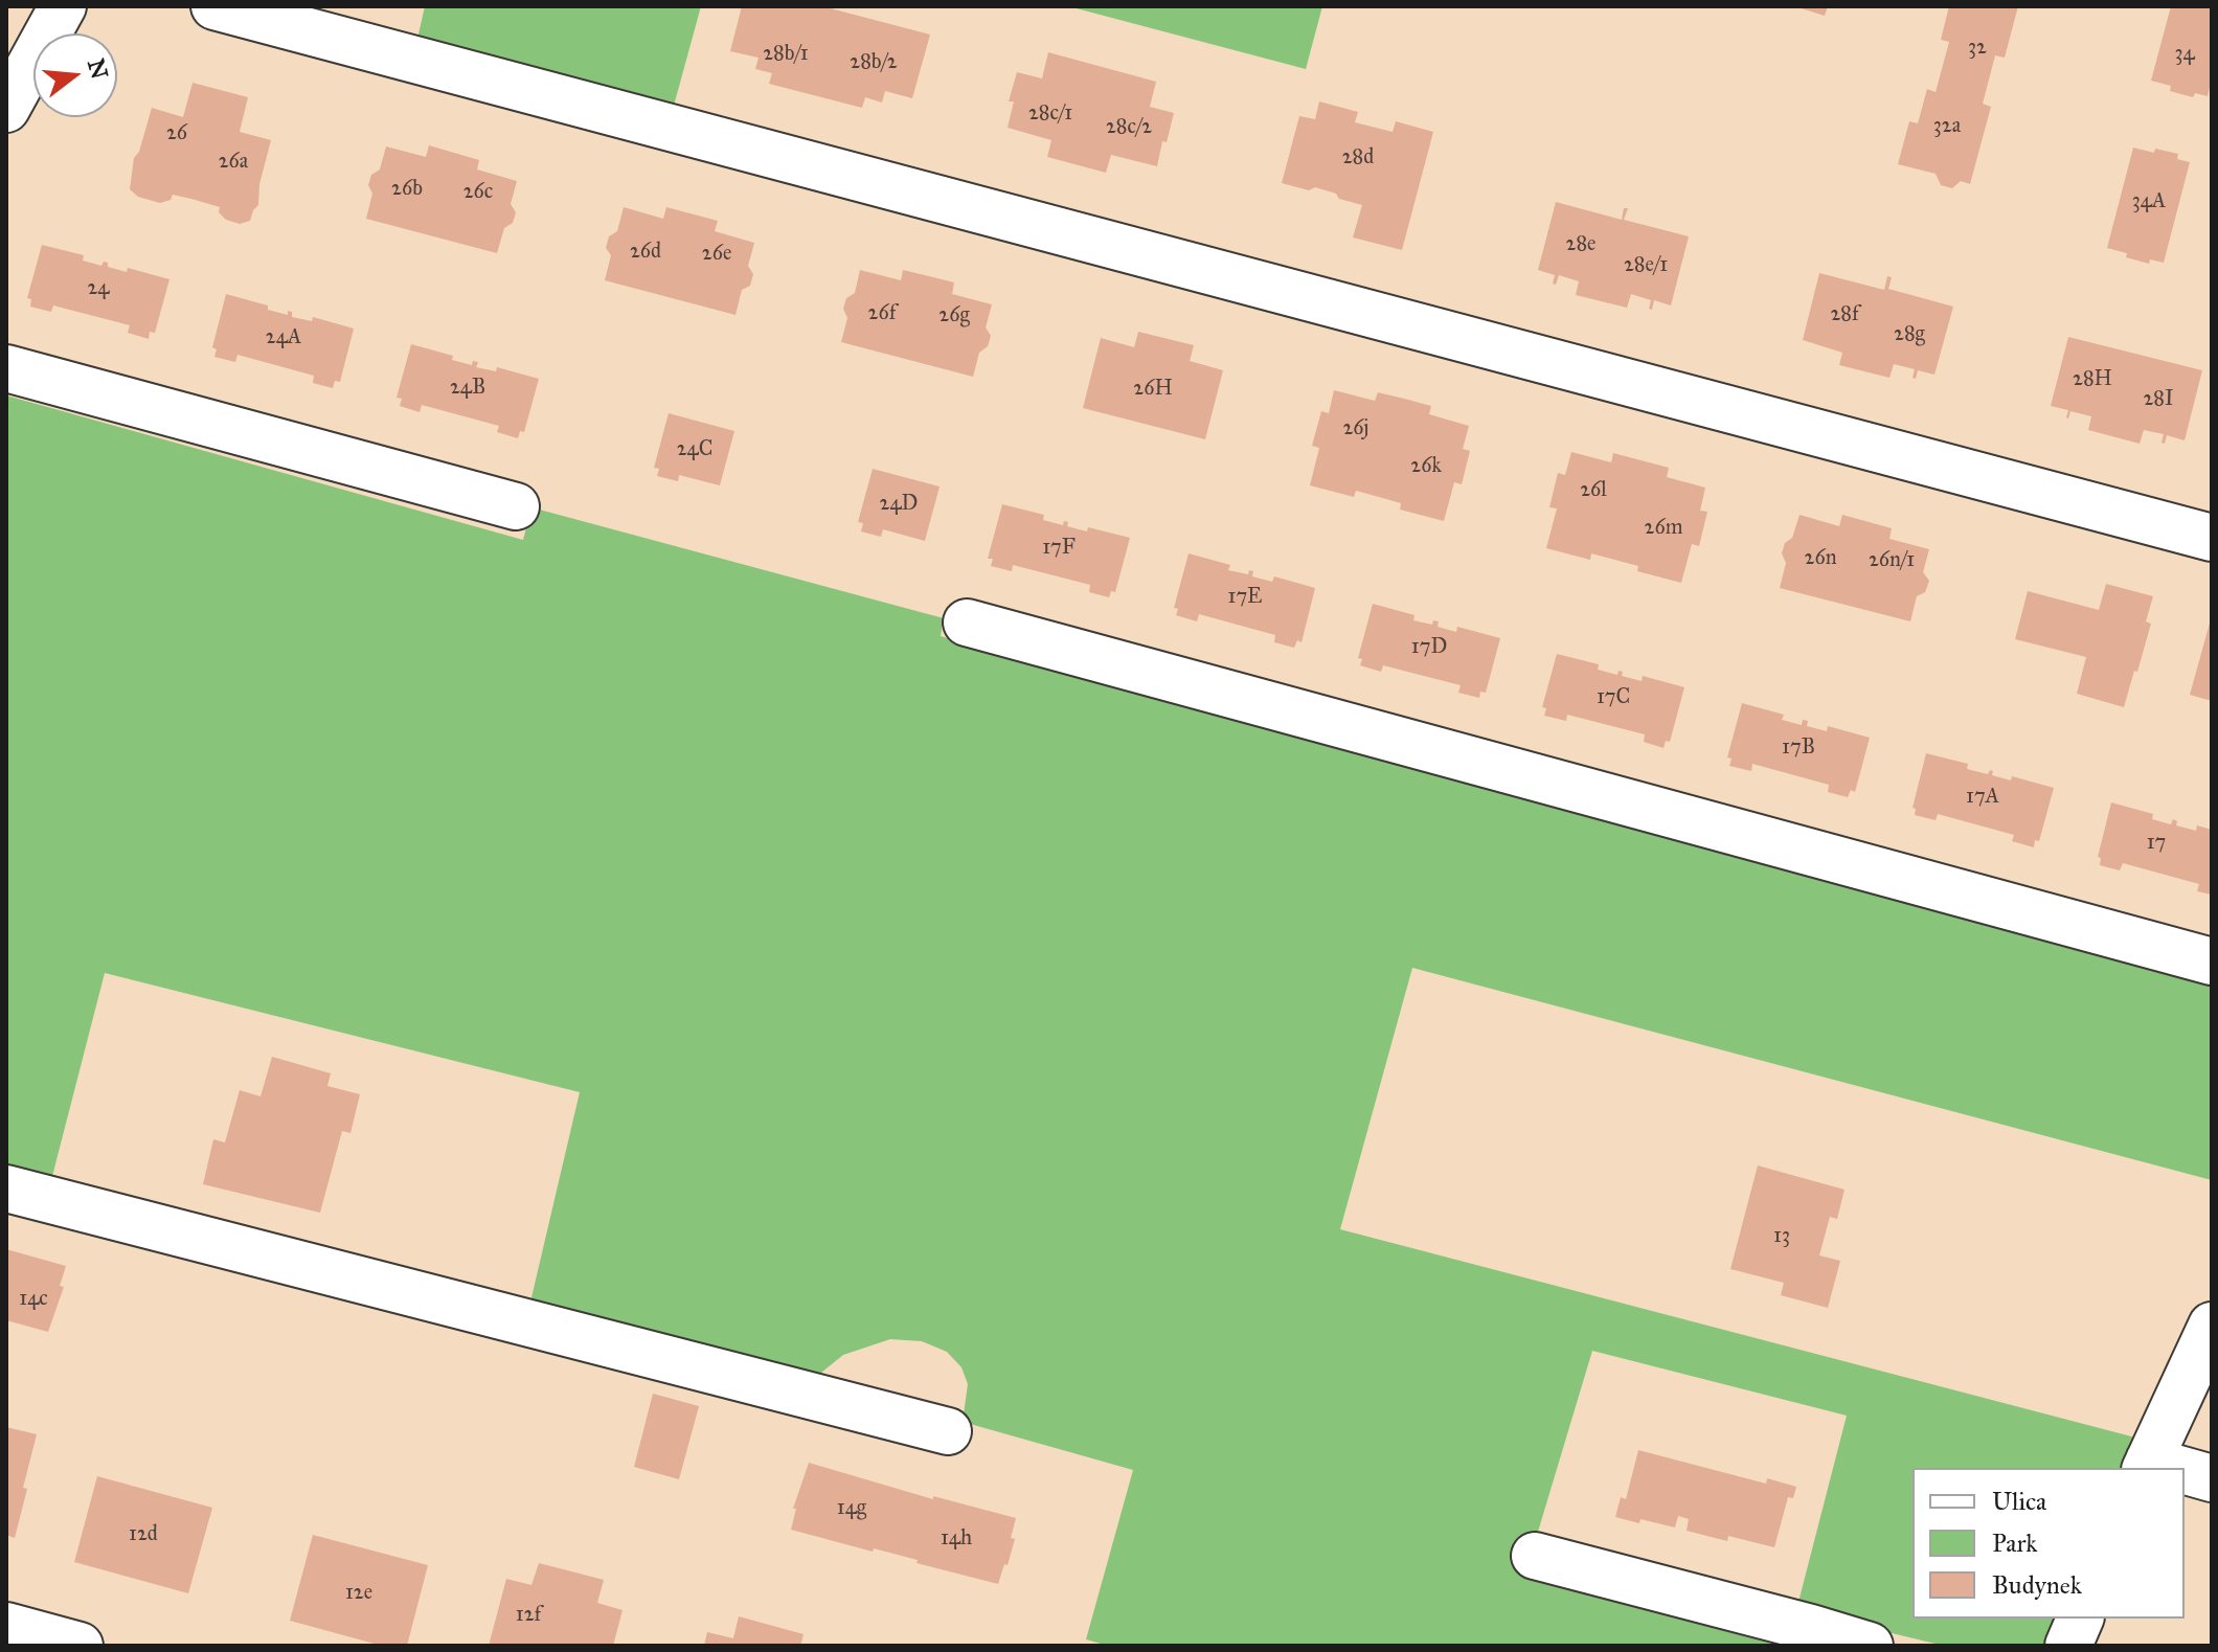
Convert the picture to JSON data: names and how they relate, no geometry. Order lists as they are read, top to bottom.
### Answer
{
  "house_numbers": [
    "32",
    "28b/1",
    "34",
    "28b/2",
    "28c/1",
    "32a",
    "28c/2",
    "26",
    "28d",
    "26a",
    "26b",
    "26c",
    "34A",
    "28e",
    "26d",
    "26e",
    "28e/1",
    "24",
    "26f",
    "28f",
    "26g",
    "28g",
    "24A",
    "28H",
    "24B",
    "26H",
    "28I",
    "26j",
    "24C",
    "26k",
    "26l",
    "24D",
    "26m",
    "17F",
    "26n",
    "26n/1",
    "17E",
    "17D",
    "17C",
    "17B",
    "17A",
    "17",
    "13",
    "14c",
    "14g",
    "12d",
    "14h",
    "12e",
    "12f"
  ],
  "legend": ["Ulica", "Park", "Budynek"],
  "north": "right"
}
